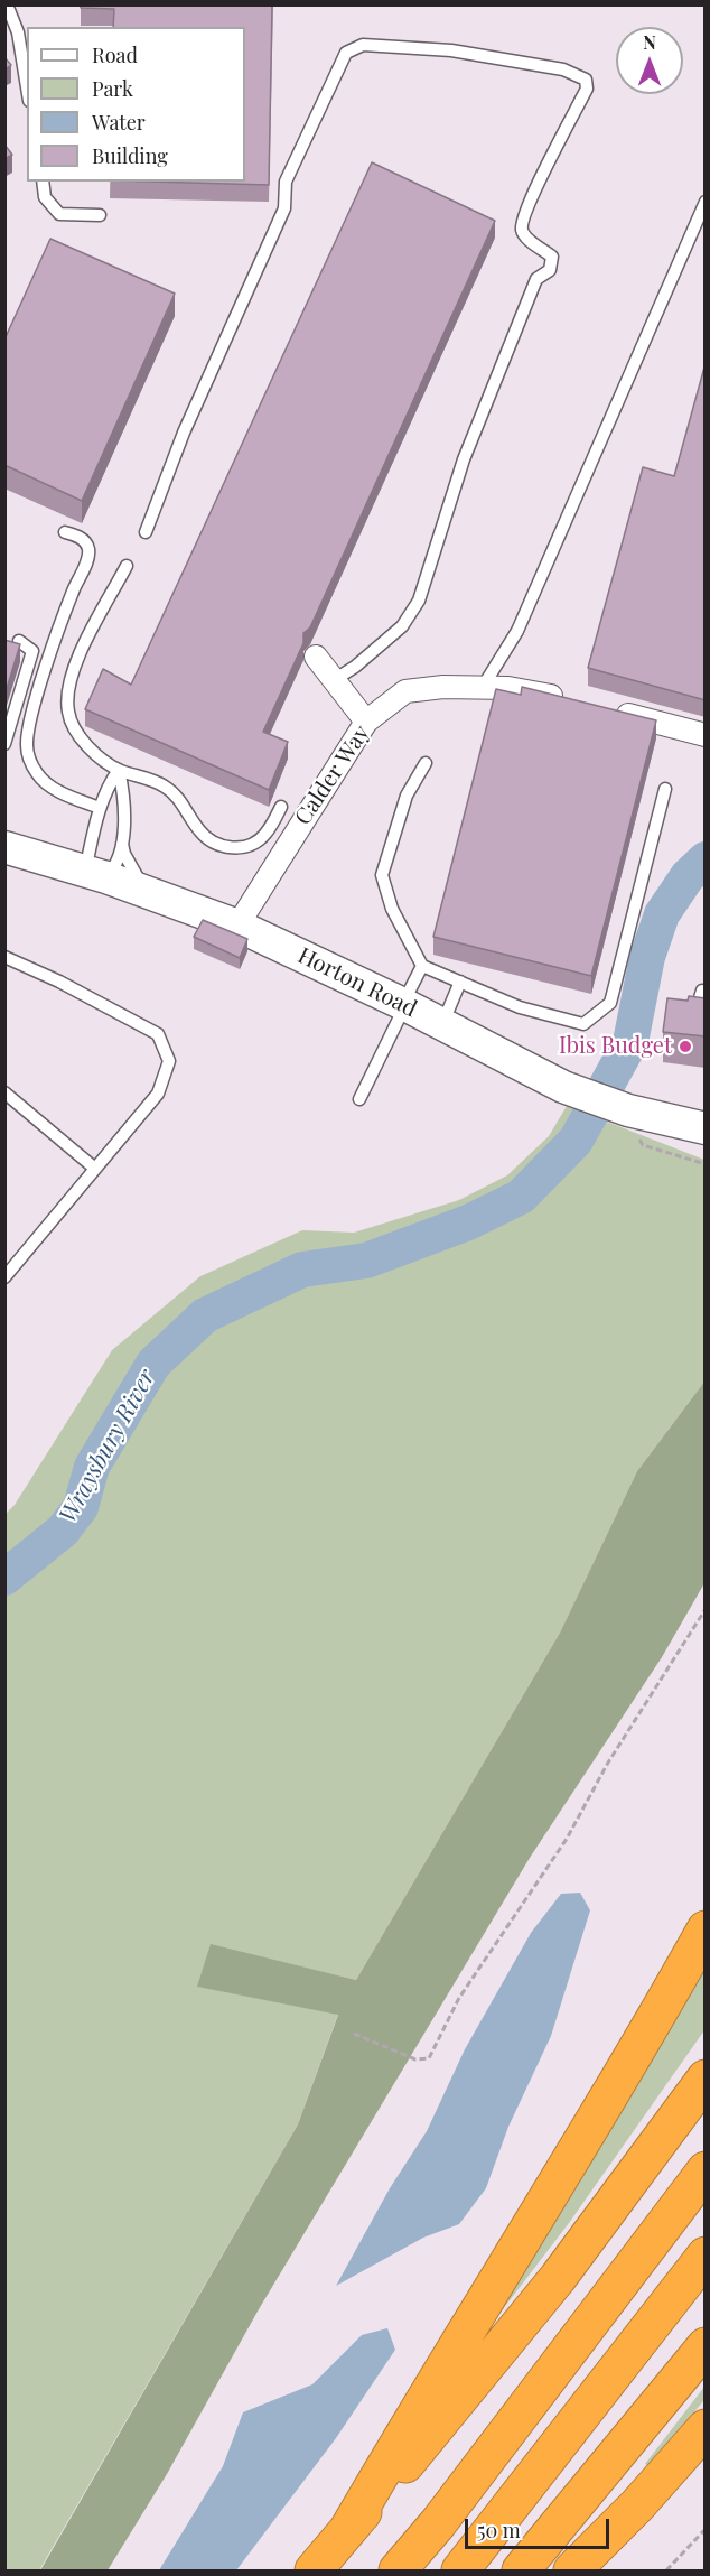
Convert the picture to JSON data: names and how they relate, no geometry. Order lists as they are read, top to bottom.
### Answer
{
  "streets": {
    "street": ["Calder Way", "Horton Road"]
  },
  "crossings": [
    ["Calder Way", "Horton Road"]
  ],
  "water": ["Wraysbury River"],
  "places": ["Ibis Budget"],
  "legend": [
    "Road",
    "Park",
    "Water",
    "Building"
  ],
  "scale_bar": "50 m",
  "north": "top"
}
